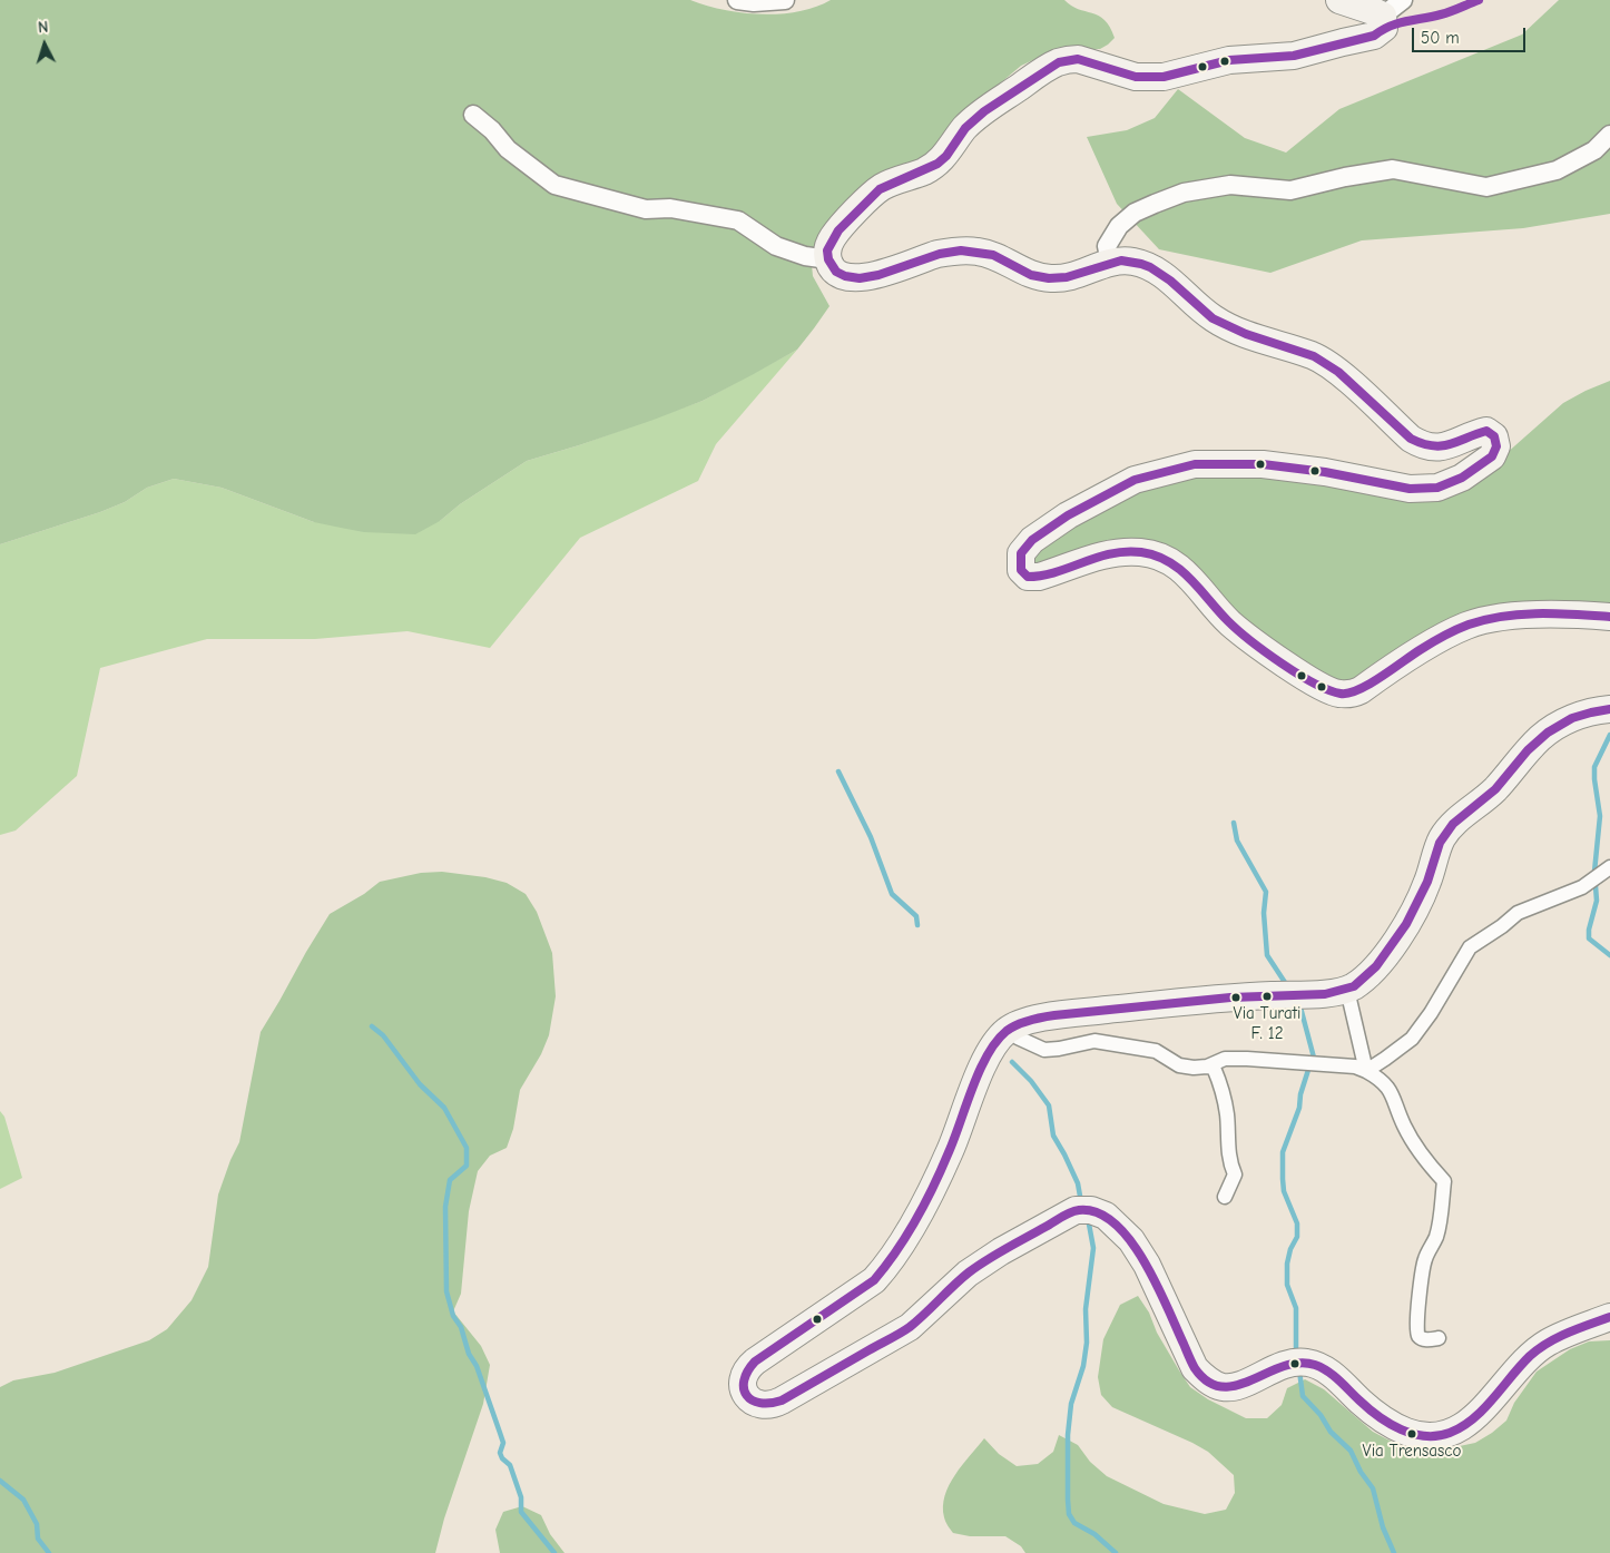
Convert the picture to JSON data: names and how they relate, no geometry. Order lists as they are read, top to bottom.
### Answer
{
  "places": ["Via Turati F. 12", "Via Trensasco"],
  "scale_bar": "50 m",
  "north": "top"
}
